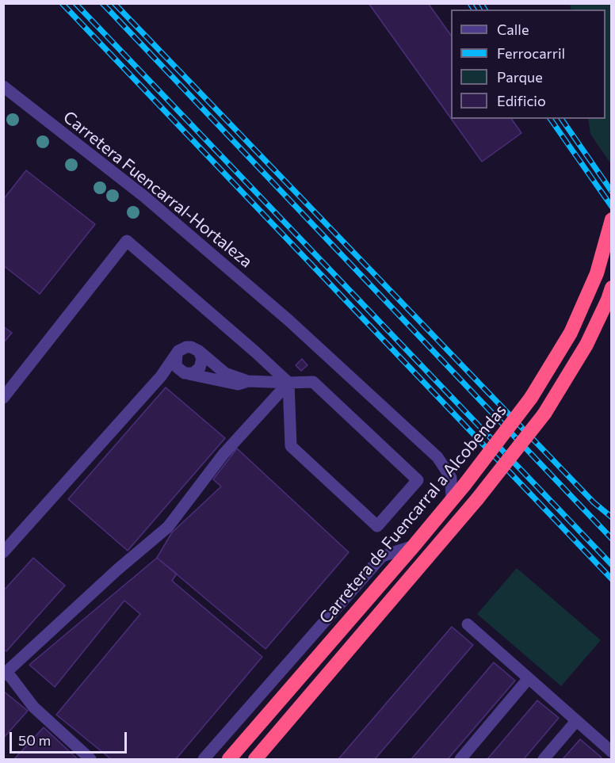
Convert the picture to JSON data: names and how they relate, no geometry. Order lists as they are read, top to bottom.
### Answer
{
  "streets": {
    "highway": ["Carretera de Fuencarral a Alcobendas"],
    "street": ["Carretera Fuencarral-Hortaleza"]
  },
  "crossings": [
    ["Carretera Fuencarral-Hortaleza", "Carretera de Fuencarral a Alcobendas"]
  ],
  "legend": [
    "Calle",
    "Ferrocarril",
    "Parque",
    "Edificio"
  ],
  "scale_bar": "50 m"
}
